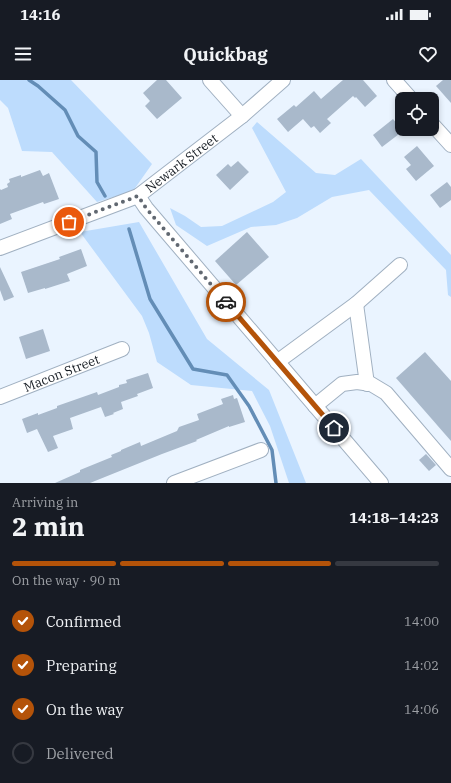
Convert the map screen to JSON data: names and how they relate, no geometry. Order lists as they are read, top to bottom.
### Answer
{
  "streets": {
    "street": ["Newark Street", "Macon Street"]
  },
  "page": {
    "status": "14:16",
    "header": "Quickbag",
    "heading": ["2 min", "Arriving in", "14:18–14:23"],
    "bar": "On the way · 90 m",
    "list": [
      ["Confirmed", "14:00"],
      ["Preparing", "14:02"],
      ["On the way", "14:06"],
      "Delivered"
    ]
  }
}
